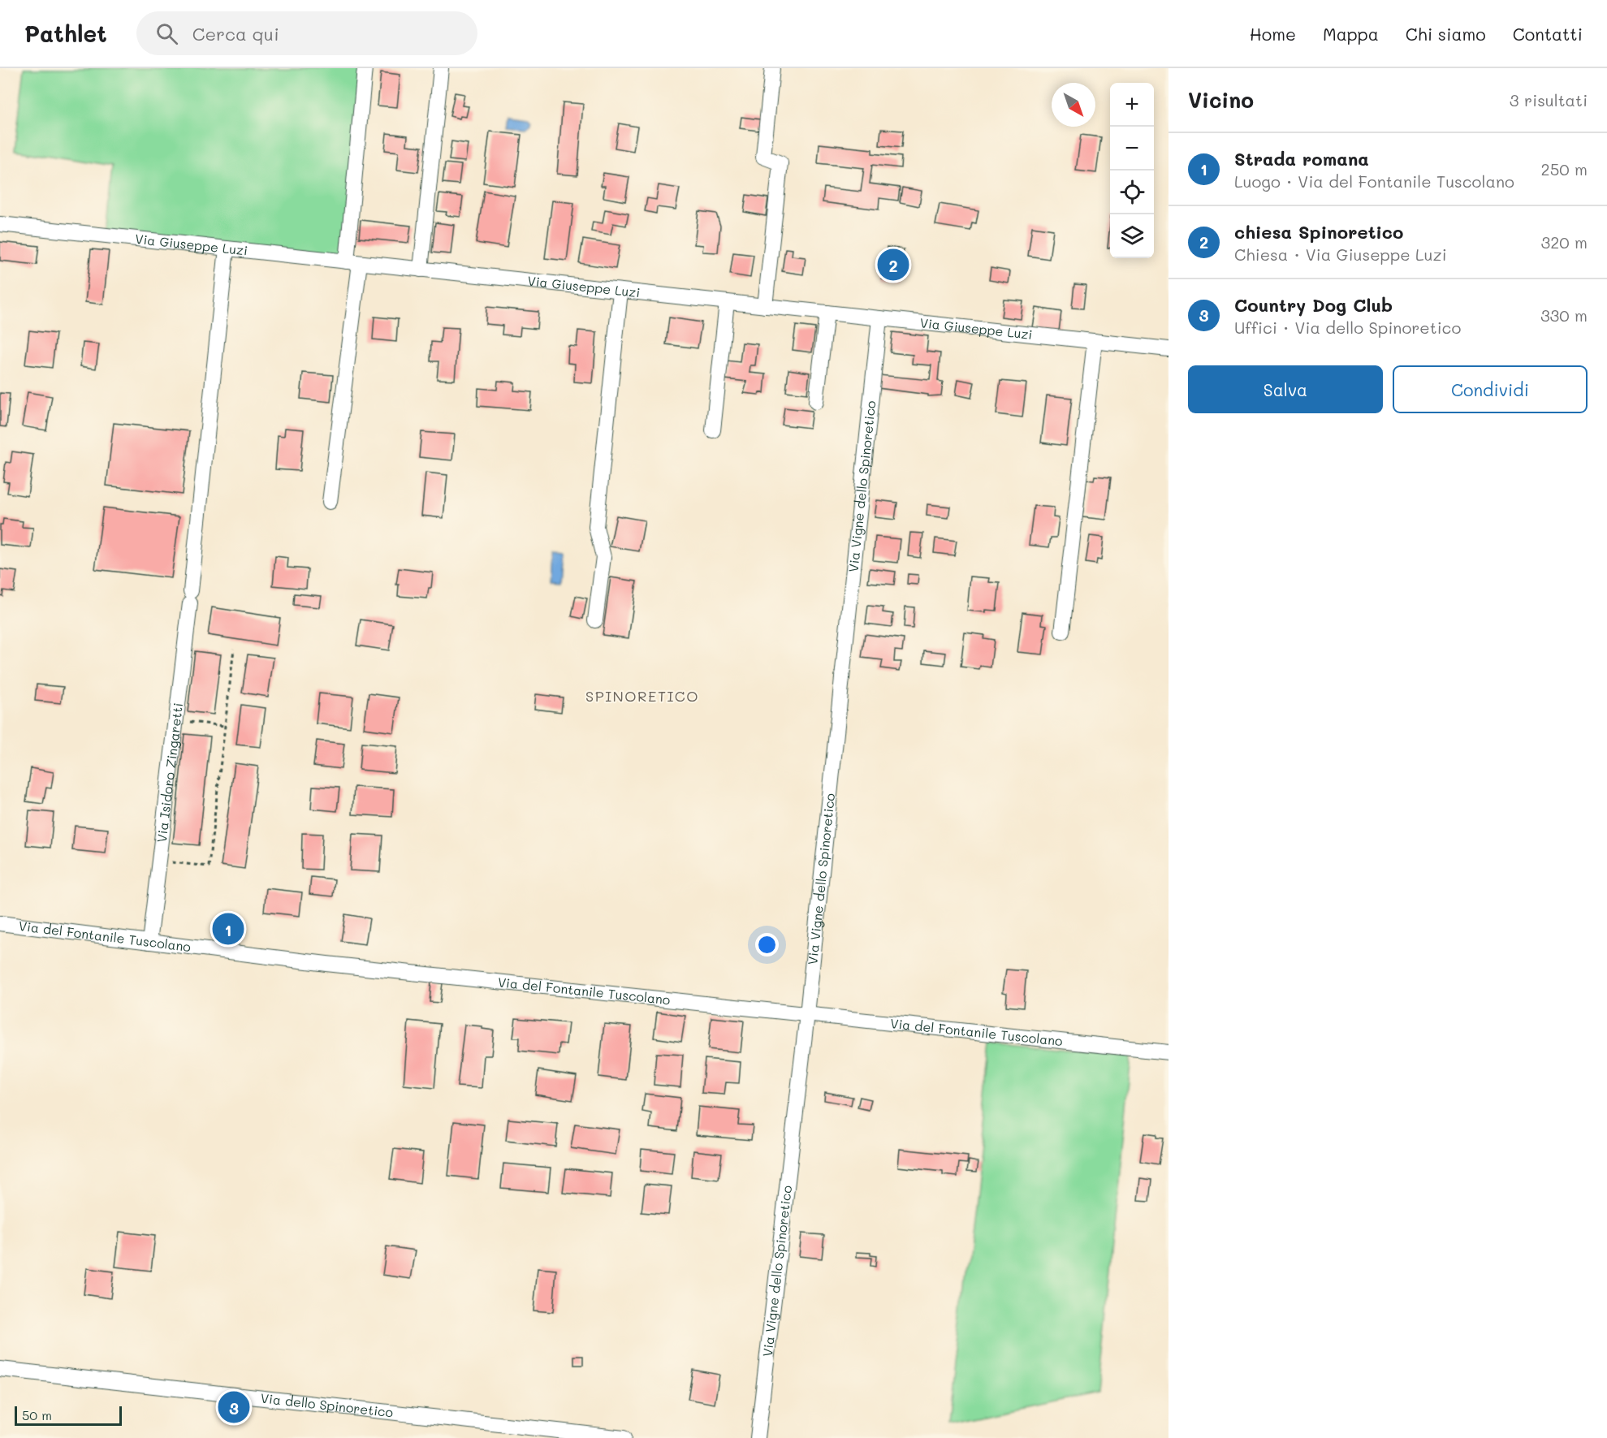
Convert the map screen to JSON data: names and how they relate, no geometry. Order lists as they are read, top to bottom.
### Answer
{
  "streets": {
    "street": [
      "Via Giuseppe Luzi",
      "Via Vigne dello Spinoretico",
      "Via Isidoro Zingaretti",
      "Via del Fontanile Tuscolano",
      "Via dello Spinoretico"
    ]
  },
  "crossings": [
    ["Via Giuseppe Luzi", "Via Vigne dello Spinoretico"],
    ["Via Giuseppe Luzi", "Via Isidoro Zingaretti"],
    ["Via Vigne dello Spinoretico", "Via del Fontanile Tuscolano"],
    ["Via Isidoro Zingaretti", "Via del Fontanile Tuscolano"]
  ],
  "districts": ["SPINORETICO"],
  "scale_bar": "50 m",
  "north": "bottom right",
  "page": {
    "header": "Pathlet",
    "search": "Cerca qui",
    "nav": [
      "Home",
      "Mappa",
      "Chi siamo",
      "Contatti"
    ],
    "heading": ["Vicino", "3 risultati"],
    "map_buttons": ["+", "−"],
    "list": [
      {
        "mark": "1",
        "name": "Strada romana",
        "note": "Luogo · Via del Fontanile Tuscolano",
        "value": "250 m"
      },
      {
        "mark": "2",
        "name": "chiesa Spinoretico",
        "note": "Chiesa · Via Giuseppe Luzi",
        "value": "320 m"
      },
      {
        "mark": "3",
        "name": "Country Dog Club",
        "note": "Uffici · Via dello Spinoretico",
        "value": "330 m"
      }
    ],
    "pins": ["2", "1", "3"],
    "buttons": ["Salva", "Condividi"],
    "scale": "50 m"
  }
}
